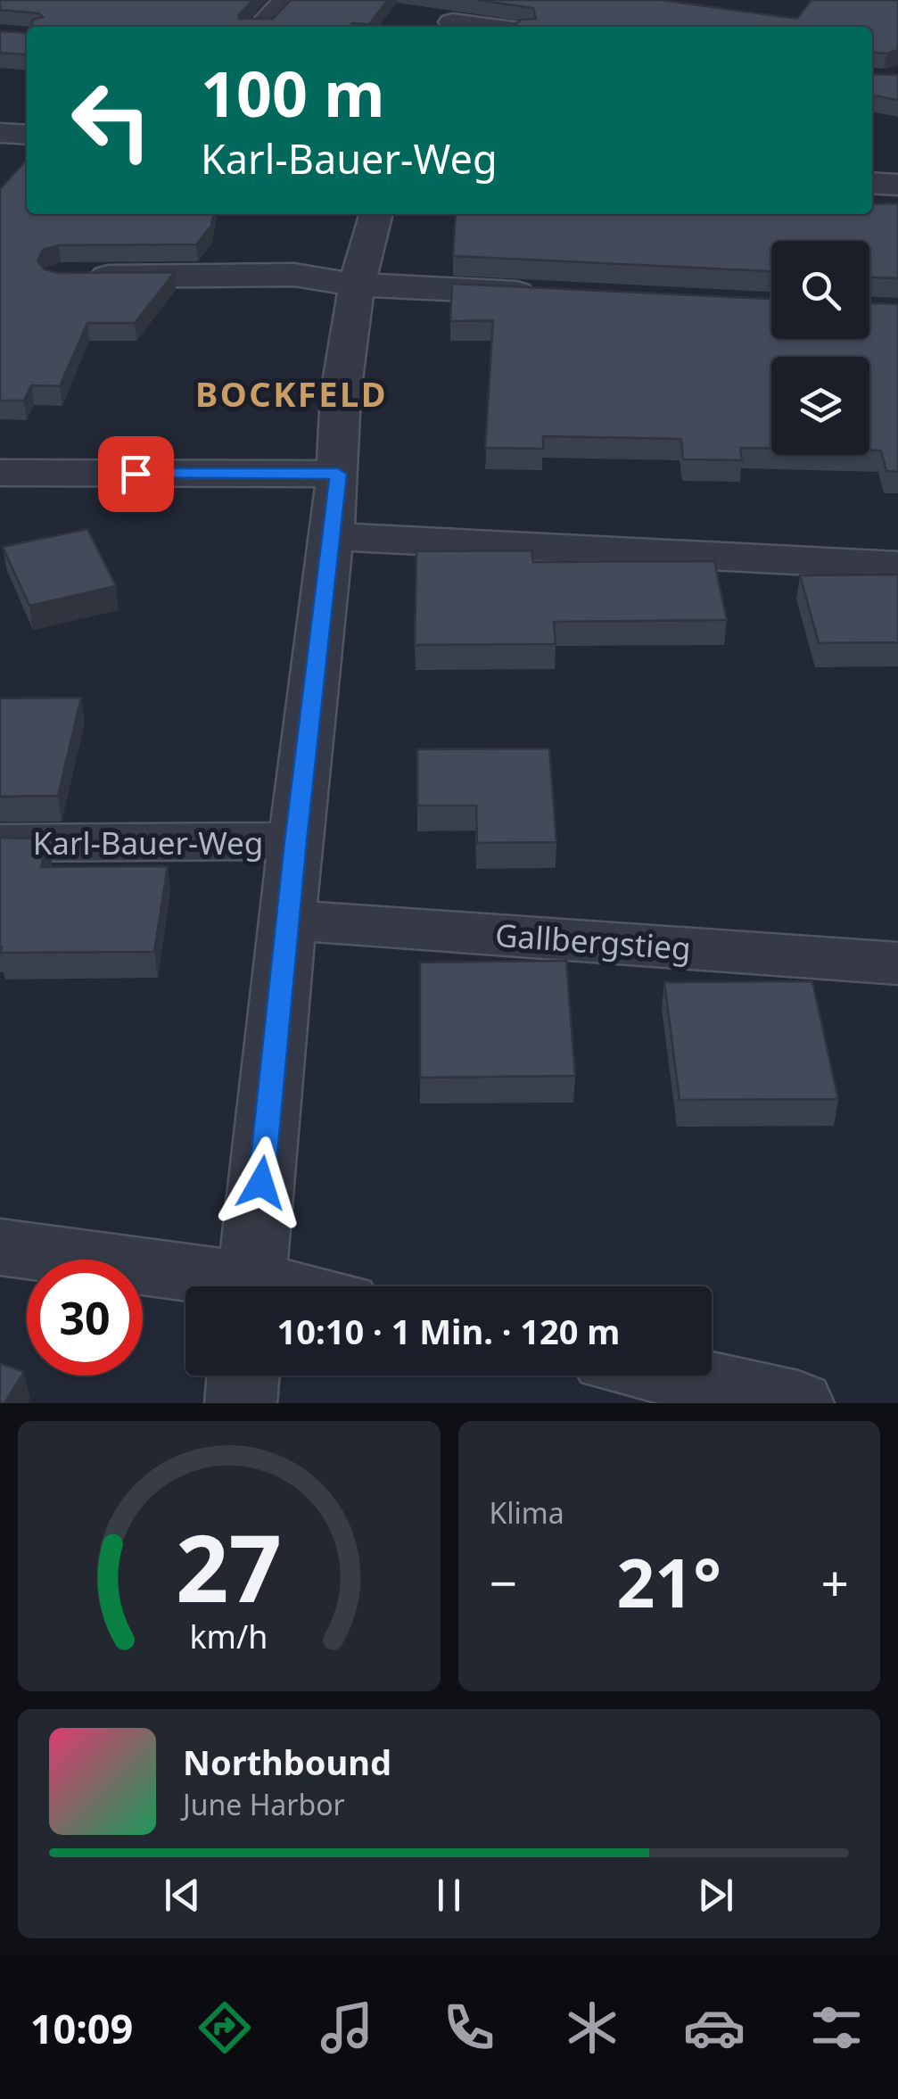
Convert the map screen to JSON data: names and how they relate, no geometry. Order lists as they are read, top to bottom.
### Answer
{
  "streets": {
    "street": ["Karl-Bauer-Weg", "Gallbergstieg"]
  },
  "districts": ["BOCKFELD"],
  "page": {
    "turn": ["100 m", "Karl-Bauer-Weg"],
    "limit": "30",
    "trip": "10:10 · 1 Min. · 120 m",
    "tile": "Klima",
    "heat": ["−", "21°", "+"],
    "song": ["Northbound", "June Harbor"],
    "tabs": "10:09",
    "gauge": ["27", "km/h"]
  }
}
